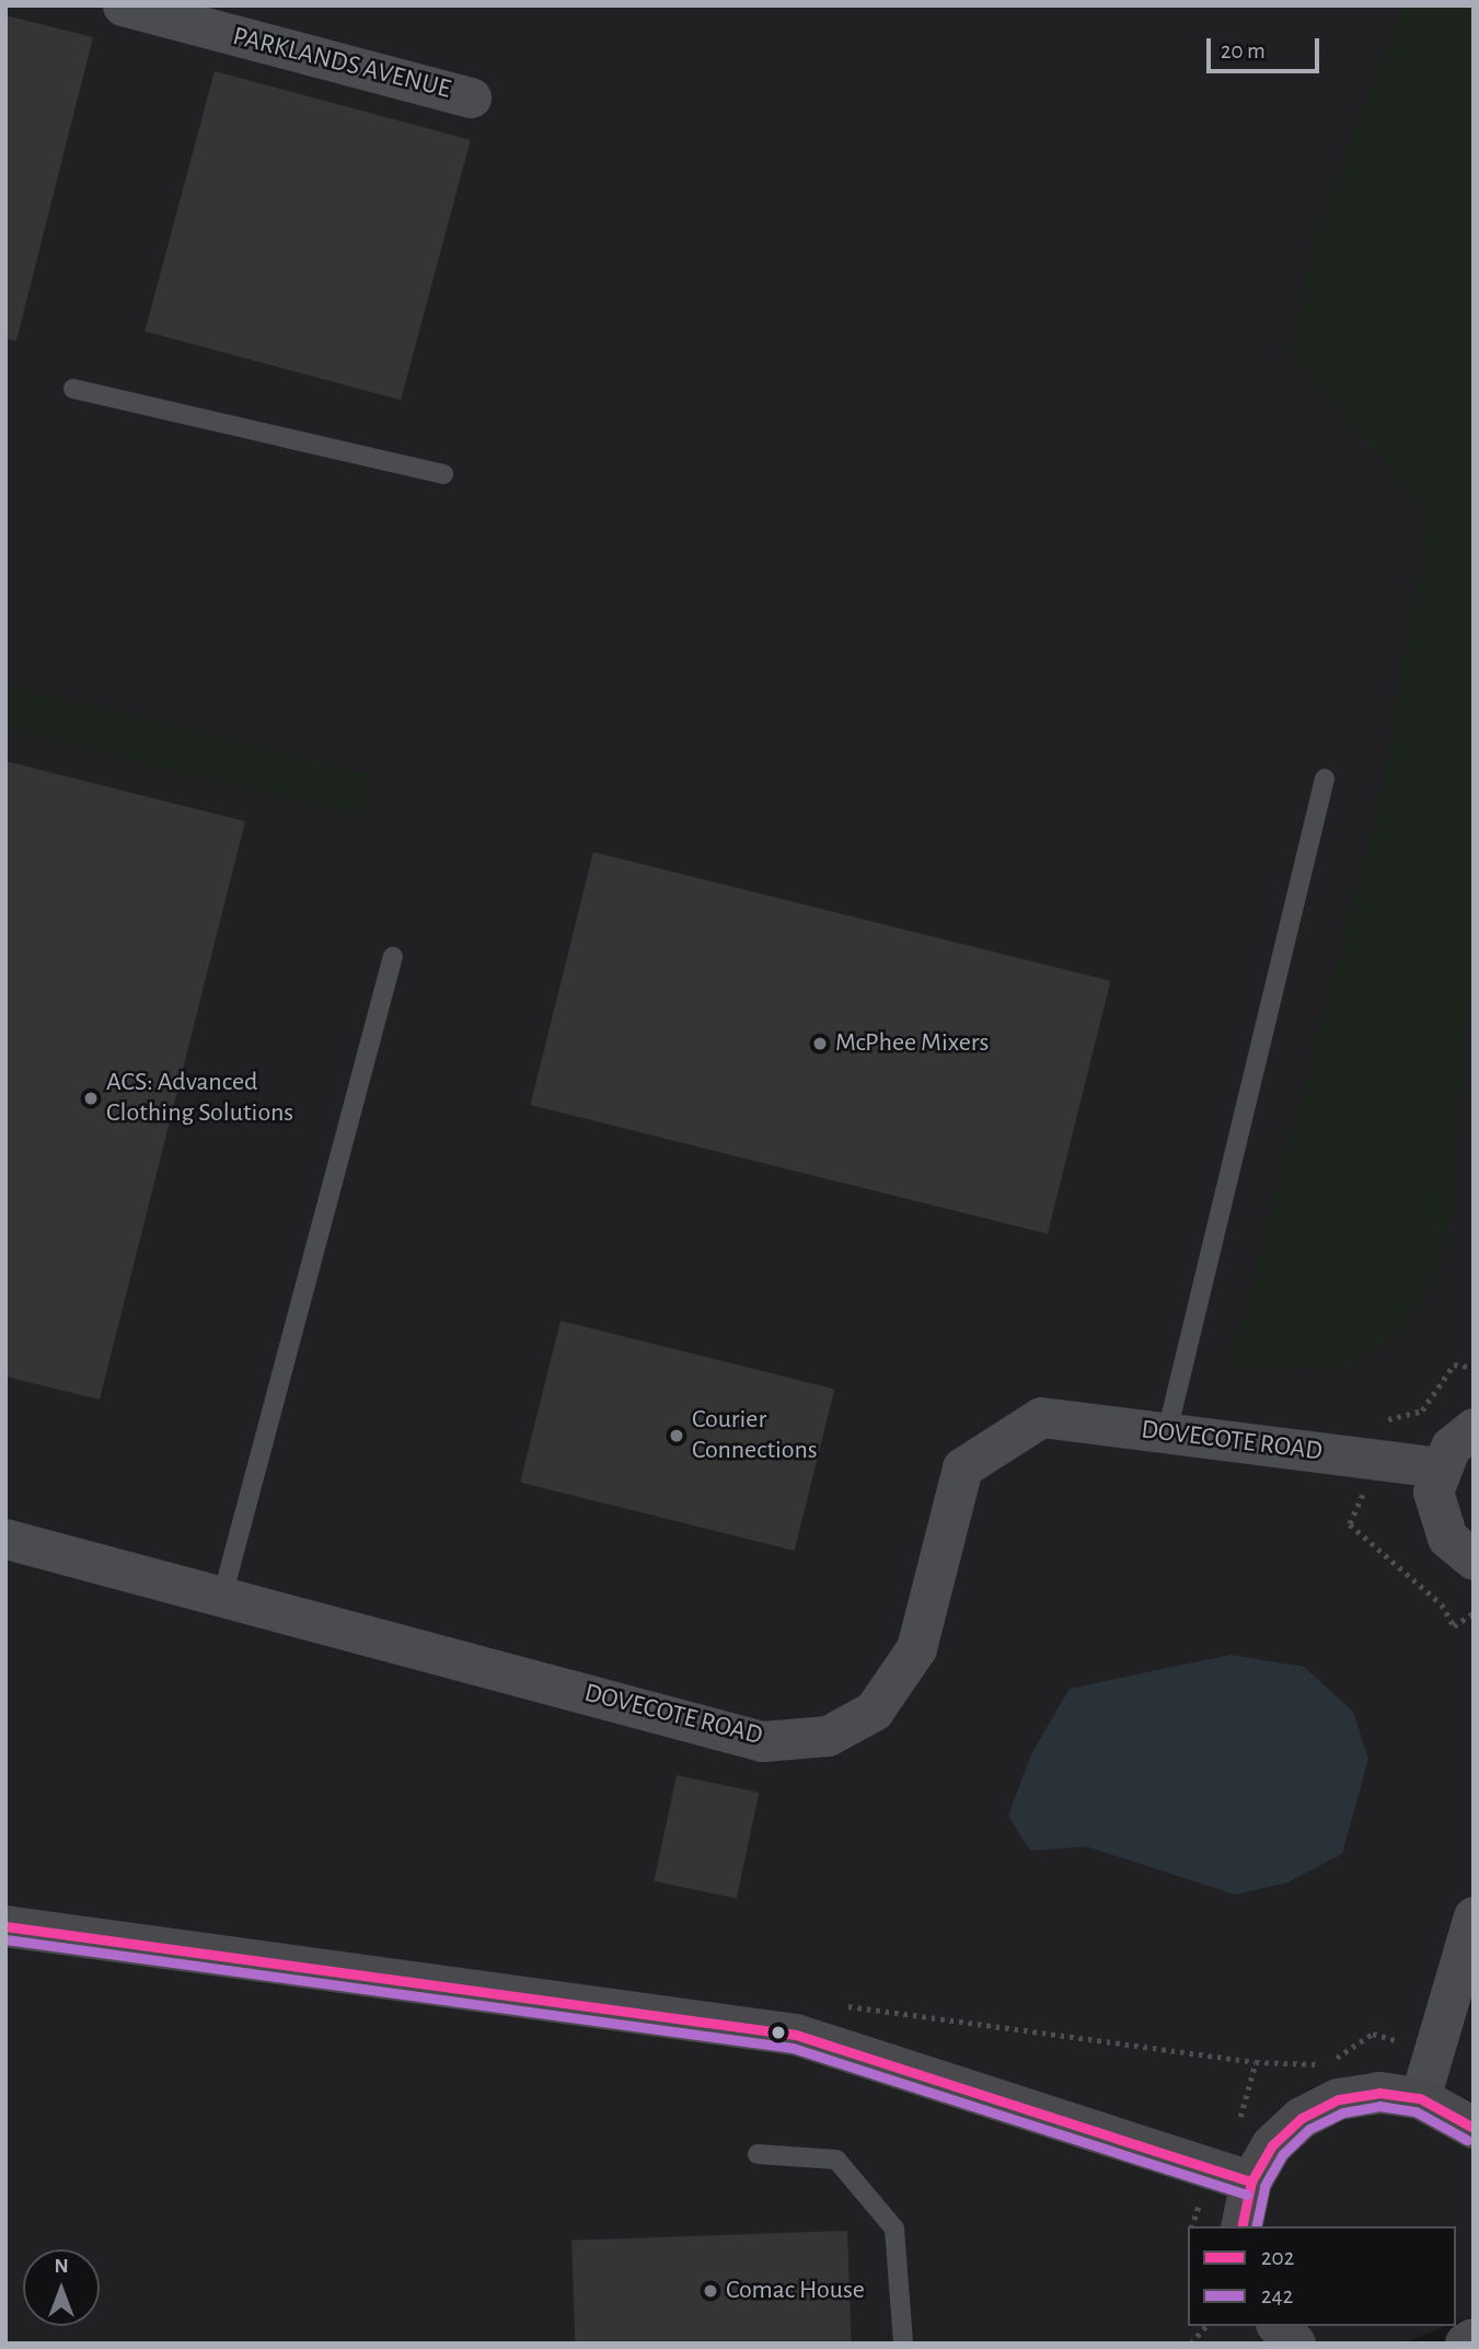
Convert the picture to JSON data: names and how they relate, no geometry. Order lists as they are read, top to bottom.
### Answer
{
  "streets": {
    "street": ["PARKLANDS AVENUE", "DOVECOTE ROAD"]
  },
  "places": [
    "McPhee Mixers",
    "ACS: Advanced Clothing Solutions",
    "Courier Connections",
    "Comac House"
  ],
  "lines": ["transit line 202", "transit line 242"],
  "legend": ["202", "242"],
  "scale_bar": "20 m",
  "north": "top"
}
